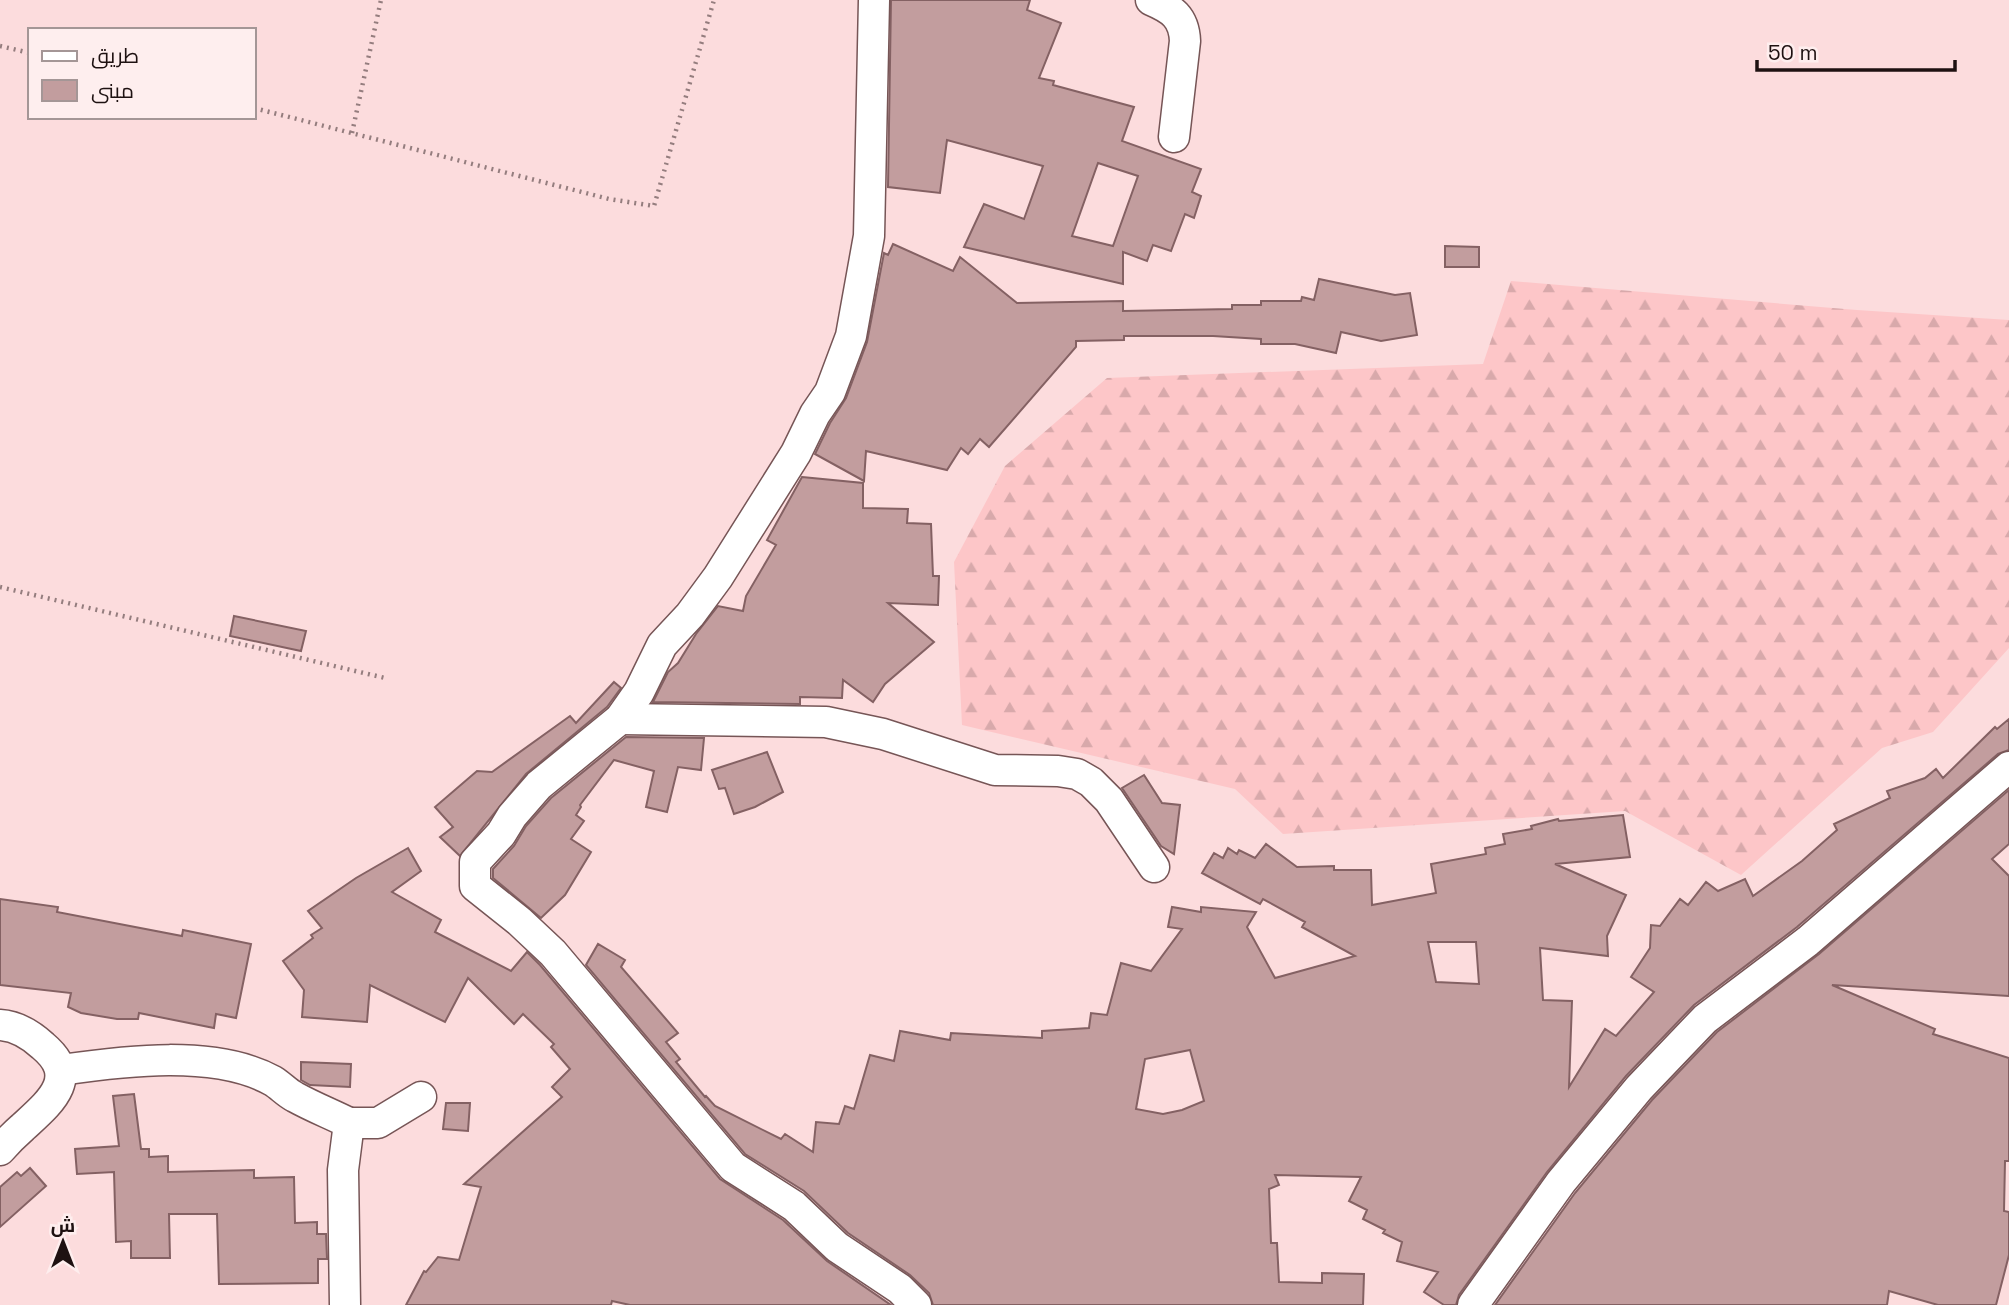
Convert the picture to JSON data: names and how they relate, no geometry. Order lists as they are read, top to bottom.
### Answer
{
  "legend": ["طريق", "مبنى"],
  "scale_bar": "50 m",
  "north": "top"
}
